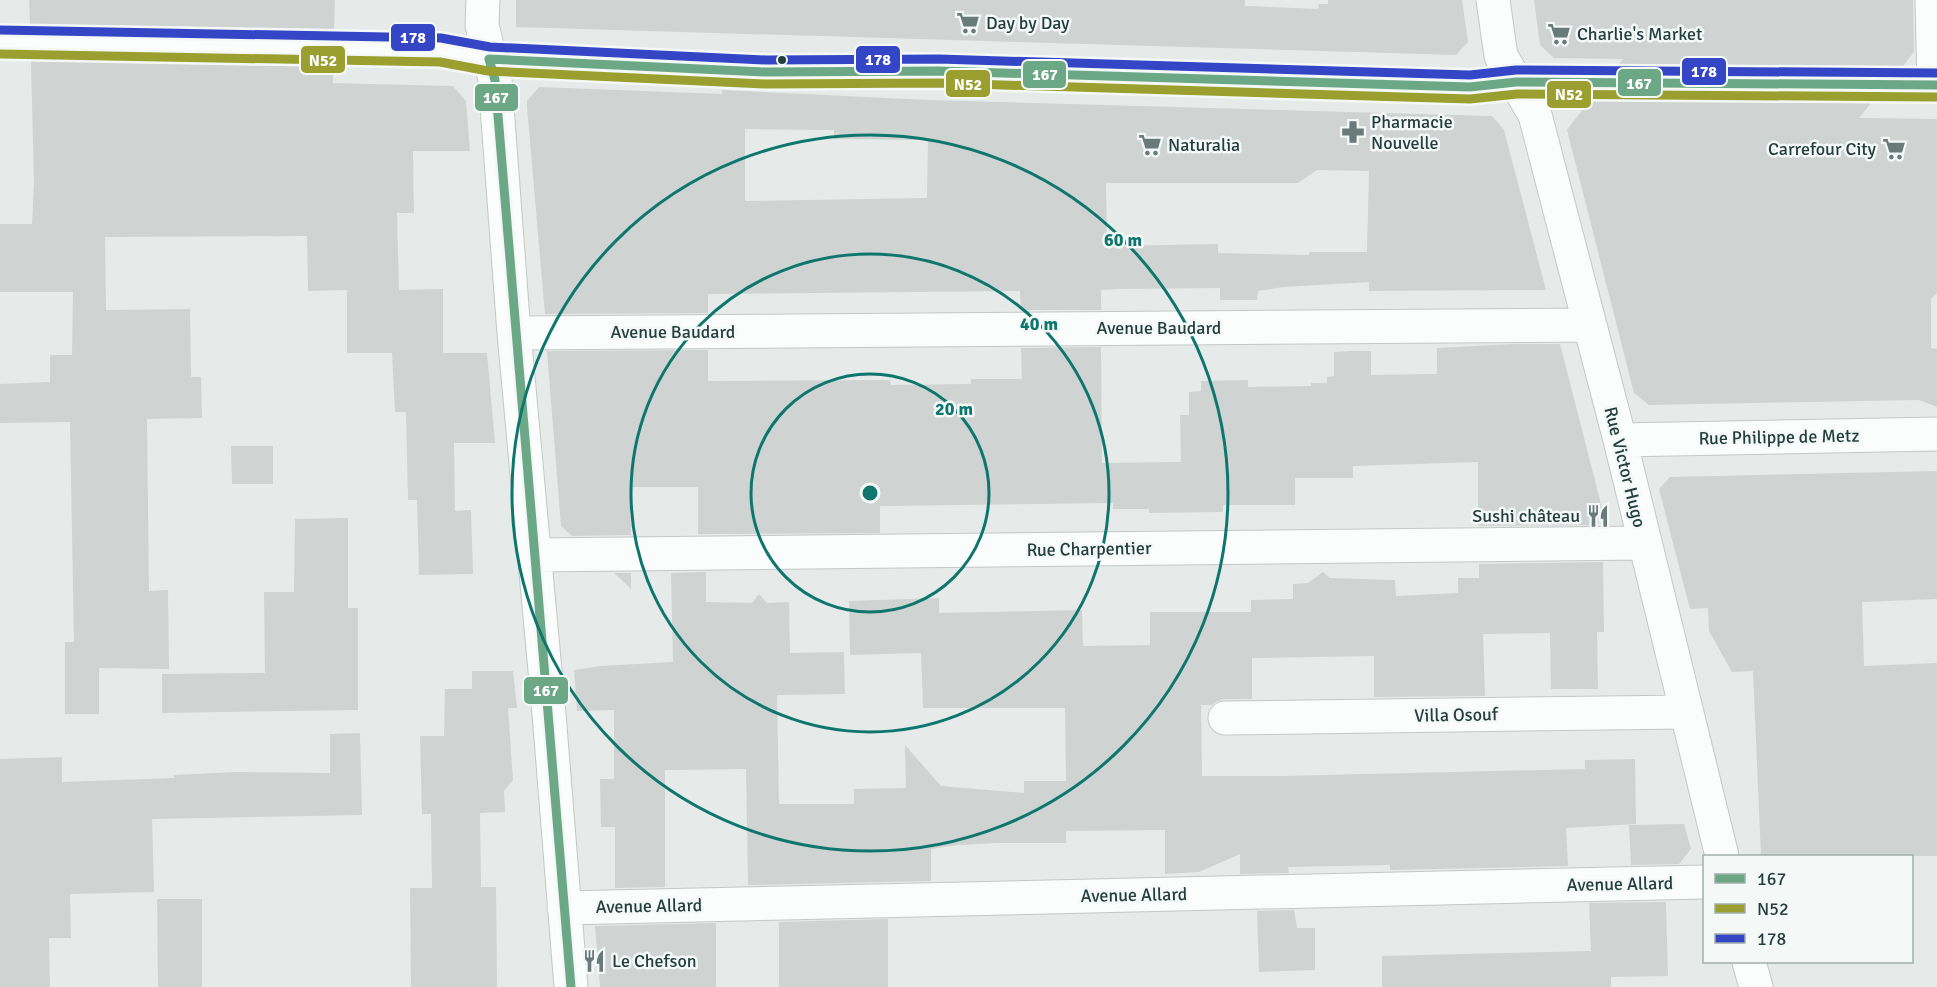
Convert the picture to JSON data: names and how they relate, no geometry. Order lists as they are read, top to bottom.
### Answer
{
  "streets": {
    "street": [
      "Avenue Baudard",
      "Rue Philippe de Metz",
      "Rue Victor Hugo",
      "Rue Charpentier",
      "Villa Osouf",
      "Avenue Allard"
    ]
  },
  "crossings": [
    ["Avenue Baudard", "Rue Victor Hugo"],
    ["Rue Philippe de Metz", "Rue Victor Hugo"],
    ["Rue Victor Hugo", "Rue Charpentier"],
    ["Rue Victor Hugo", "Villa Osouf"]
  ],
  "places": {
    "supermarket": [
      "Day by Day",
      "Charlie's Market",
      "Naturalia",
      "Carrefour City"
    ],
    "pharmacy": ["Pharmacie Nouvelle"],
    "restaurant": ["Sushi château", "Le Chefson"]
  },
  "lines": ["transit line 178", "transit line N52", "transit line 167"],
  "legend": ["167", "N52", "178"],
  "rings": ["60 m", "40 m", "20 m"]
}
